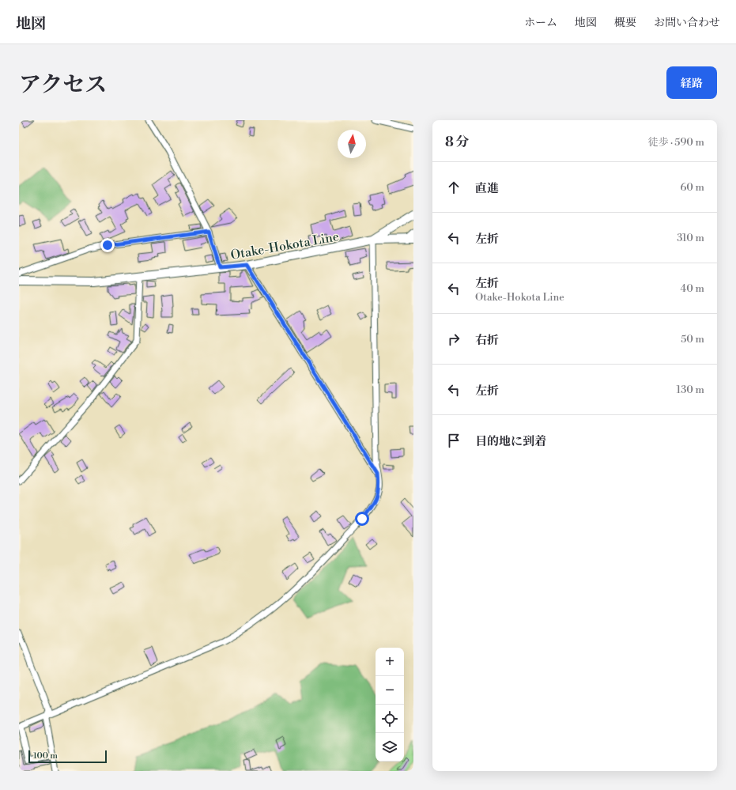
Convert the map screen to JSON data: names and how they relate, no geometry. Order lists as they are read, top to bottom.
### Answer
{
  "streets": {
    "main road": ["Otake-Hokota Line"]
  },
  "scale_bar": "100 m",
  "north": "top",
  "page": {
    "header": "地図",
    "nav": [
      "ホーム",
      "地図",
      "概要",
      "お問い合わせ"
    ],
    "title": "アクセス",
    "buttons": "経路",
    "heading": ["8 分", "徒歩 · 590 m"],
    "list": [
      ["直進", "60 m"],
      ["左折", "310 m"],
      ["左折", "Otake-Hokota Line", "40 m"],
      ["右折", "50 m"],
      ["左折", "130 m"],
      "目的地に到着"
    ],
    "map_buttons": ["+", "−"],
    "scale": "100 m"
  }
}
